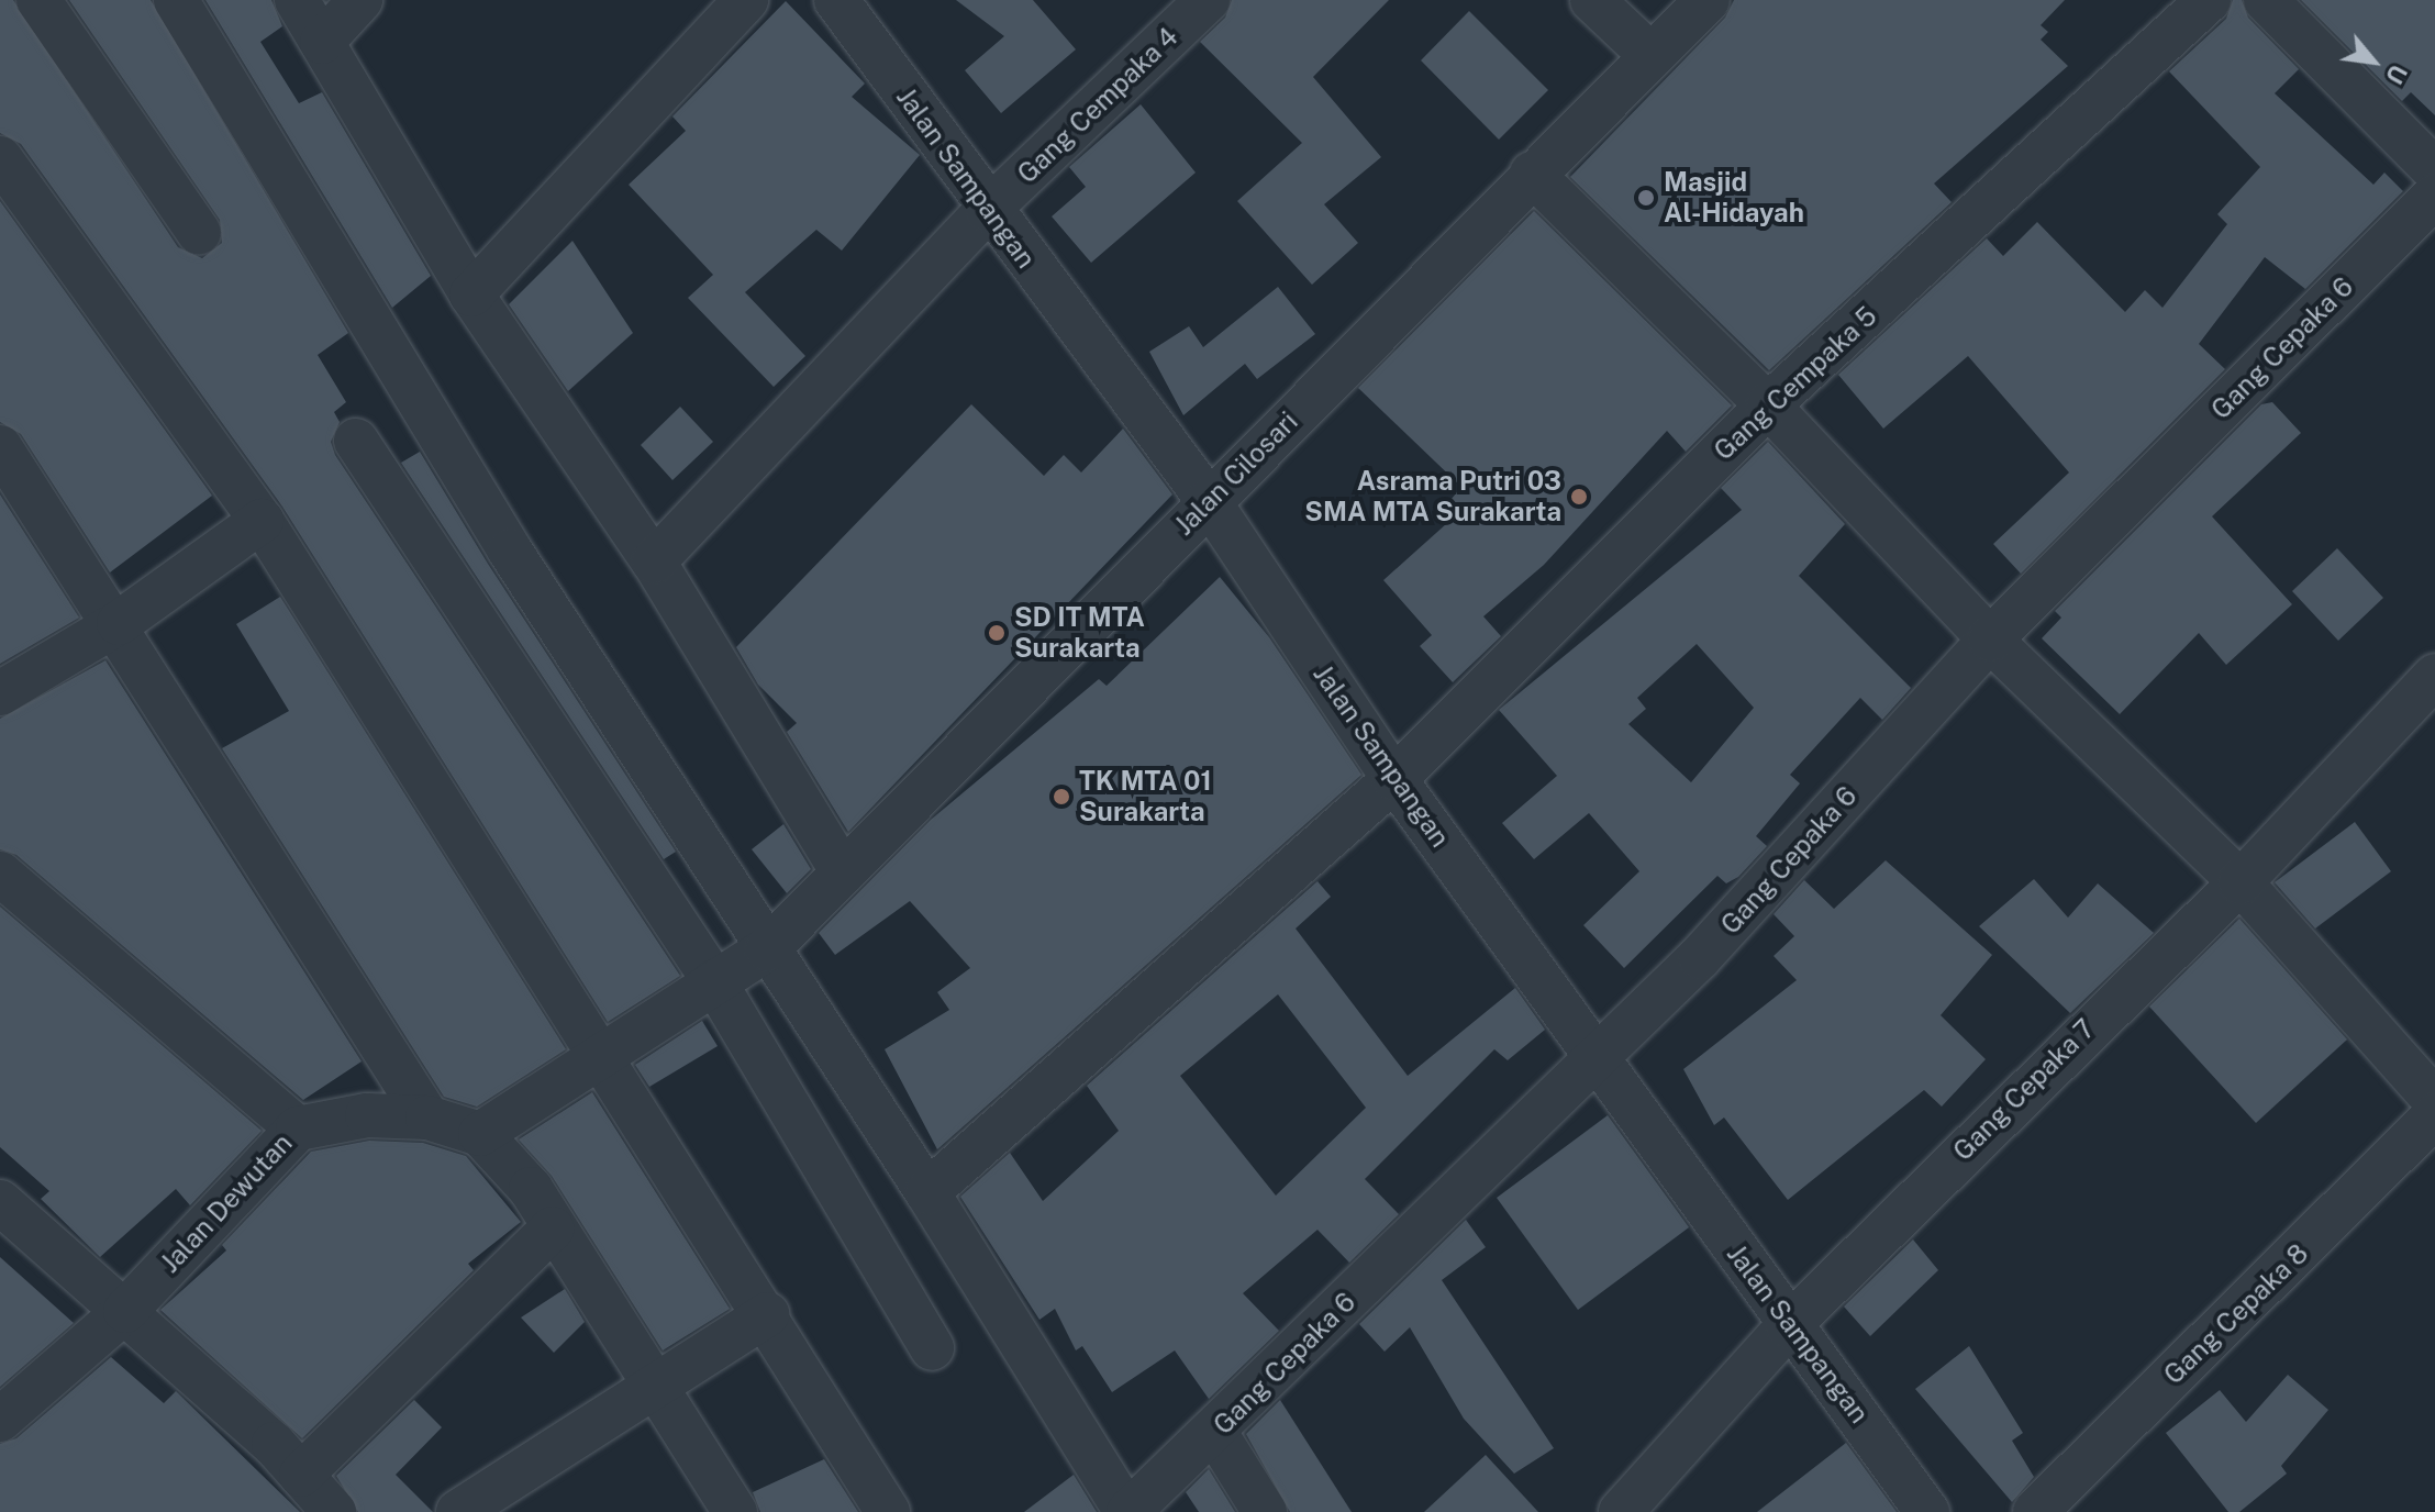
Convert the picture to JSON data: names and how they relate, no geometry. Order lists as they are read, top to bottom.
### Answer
{
  "streets": {
    "street": [
      "Gang Cempaka 4",
      "Jalan Sampangan",
      "Gang Cepaka 6",
      "Gang Cempaka 5",
      "Jalan Cilosari",
      "Gang Cepaka 7",
      "Jalan Dewutan",
      "Gang Cepaka 8"
    ]
  },
  "crossings": [
    ["Gang Cempaka 4", "Jalan Sampangan"],
    ["Jalan Sampangan", "Gang Cepaka 6"],
    ["Jalan Sampangan", "Gang Cempaka 5"],
    ["Jalan Sampangan", "Jalan Cilosari"],
    ["Jalan Sampangan", "Gang Cepaka 7"]
  ],
  "places": [
    "Masjid Al-Hidayah",
    "Asrama Putri 03 SMA MTA Surakarta",
    "SD IT MTA Surakarta",
    "TK MTA 01 Surakarta"
  ],
  "north": "bottom right"
}
